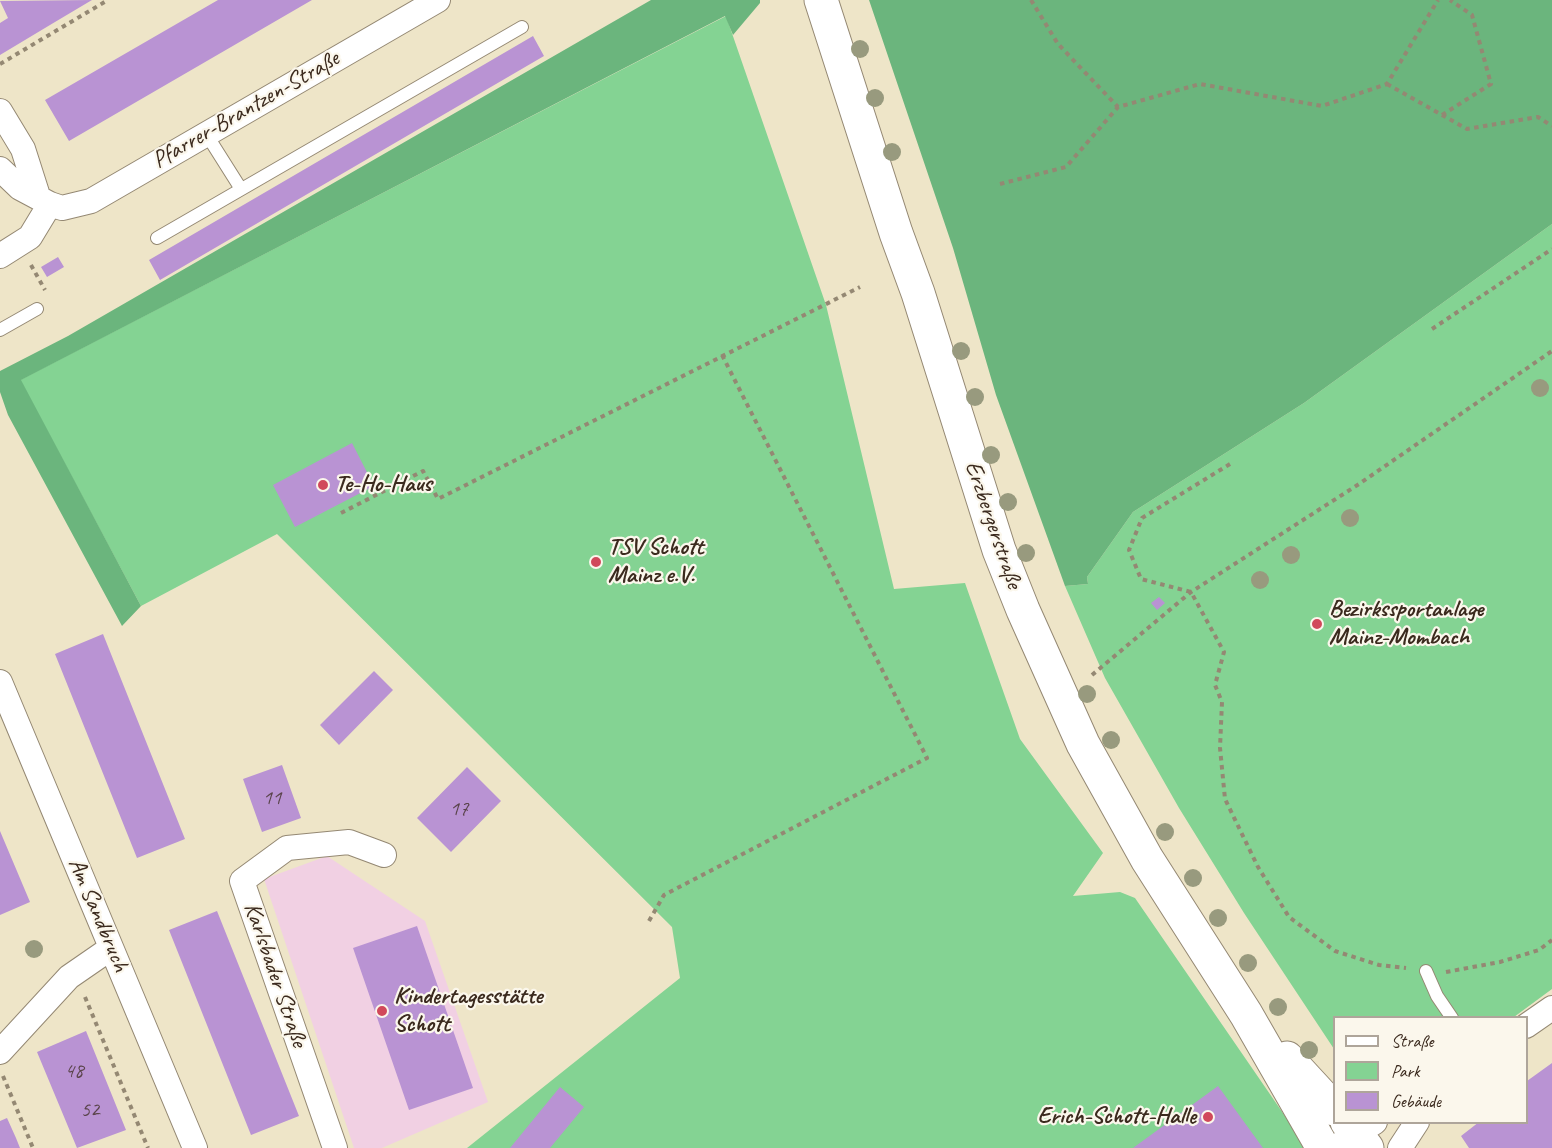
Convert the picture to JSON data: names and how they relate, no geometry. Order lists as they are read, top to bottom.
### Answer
{
  "streets": {
    "main road": ["Erzbergerstraße"],
    "street": ["Pfarrer-Brantzen-Straße", "Am Sandbruch", "Karlsbader Straße"]
  },
  "places": [
    "Te-Ho-Haus",
    "TSV Schott Mainz e.V.",
    "Bezirkssportanlage Mainz-Mombach",
    "Kindertagesstätte Schott",
    "Erich-Schott-Halle"
  ],
  "house_numbers": [
    "11",
    "17",
    "48",
    "52"
  ],
  "legend": ["Straße", "Park", "Gebäude"]
}
